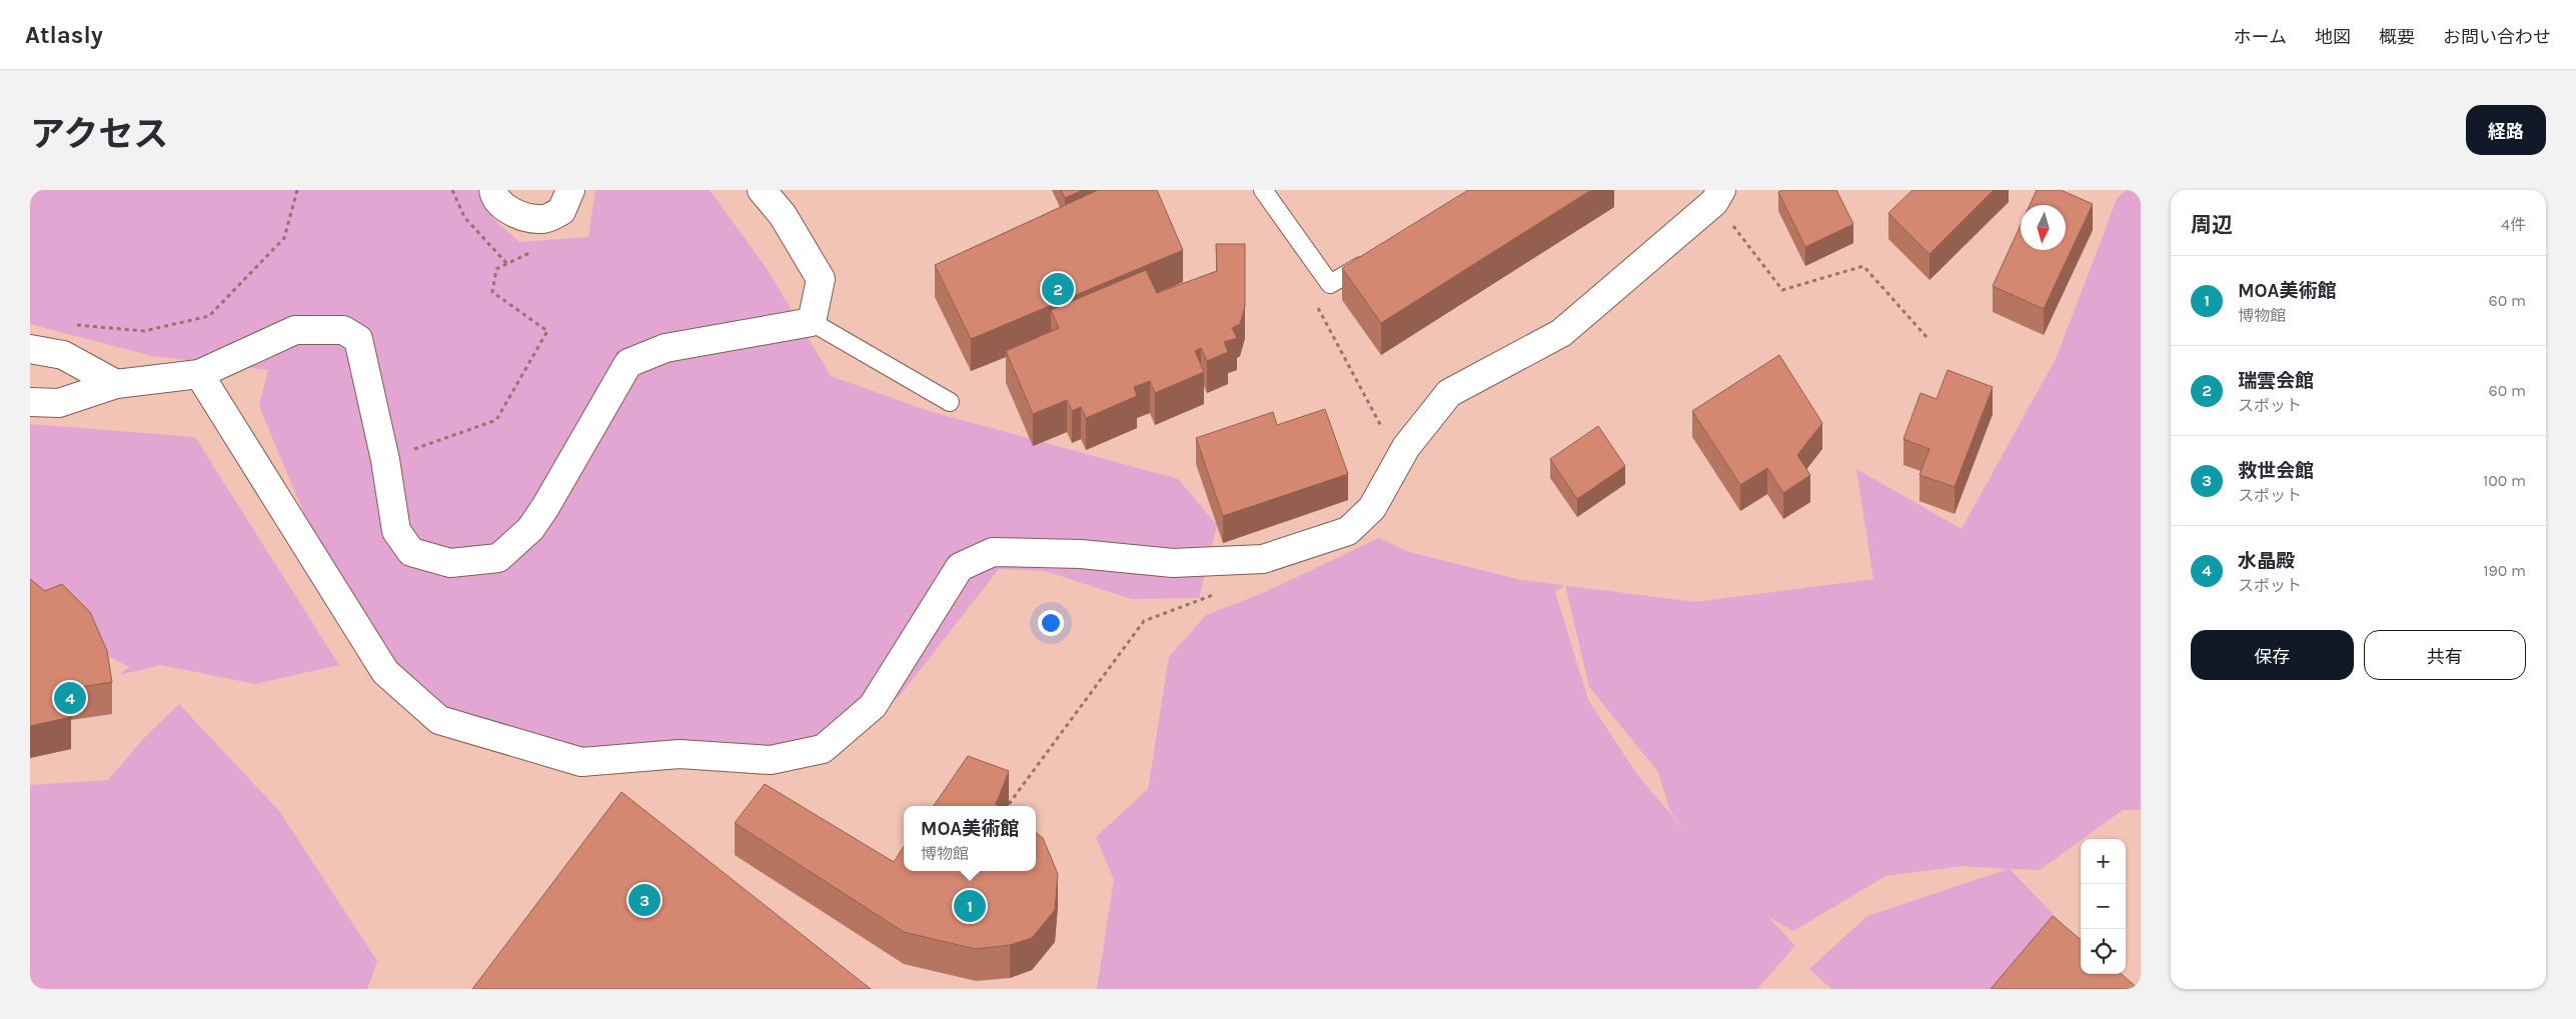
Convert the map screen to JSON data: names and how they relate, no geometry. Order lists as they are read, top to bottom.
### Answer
{
  "north": "bottom",
  "page": {
    "header": "Atlasly",
    "nav": [
      "ホーム",
      "地図",
      "概要",
      "お問い合わせ"
    ],
    "title": "アクセス",
    "buttons": [
      "経路",
      ["保存", "共有"]
    ],
    "heading": ["周辺", "4件"],
    "list": [
      {
        "mark": "1",
        "name": "MOA美術館",
        "note": "博物館",
        "value": "60 m"
      },
      {
        "mark": "2",
        "name": "瑞雲会館",
        "note": "スポット",
        "value": "60 m"
      },
      {
        "mark": "3",
        "name": "救世会館",
        "note": "スポット",
        "value": "100 m"
      },
      {
        "mark": "4",
        "name": "水晶殿",
        "note": "スポット",
        "value": "190 m"
      }
    ],
    "pins": [
      "2",
      "4",
      "3",
      "1"
    ],
    "popup": ["MOA美術館", "博物館"],
    "map_buttons": ["+", "−"]
  }
}
